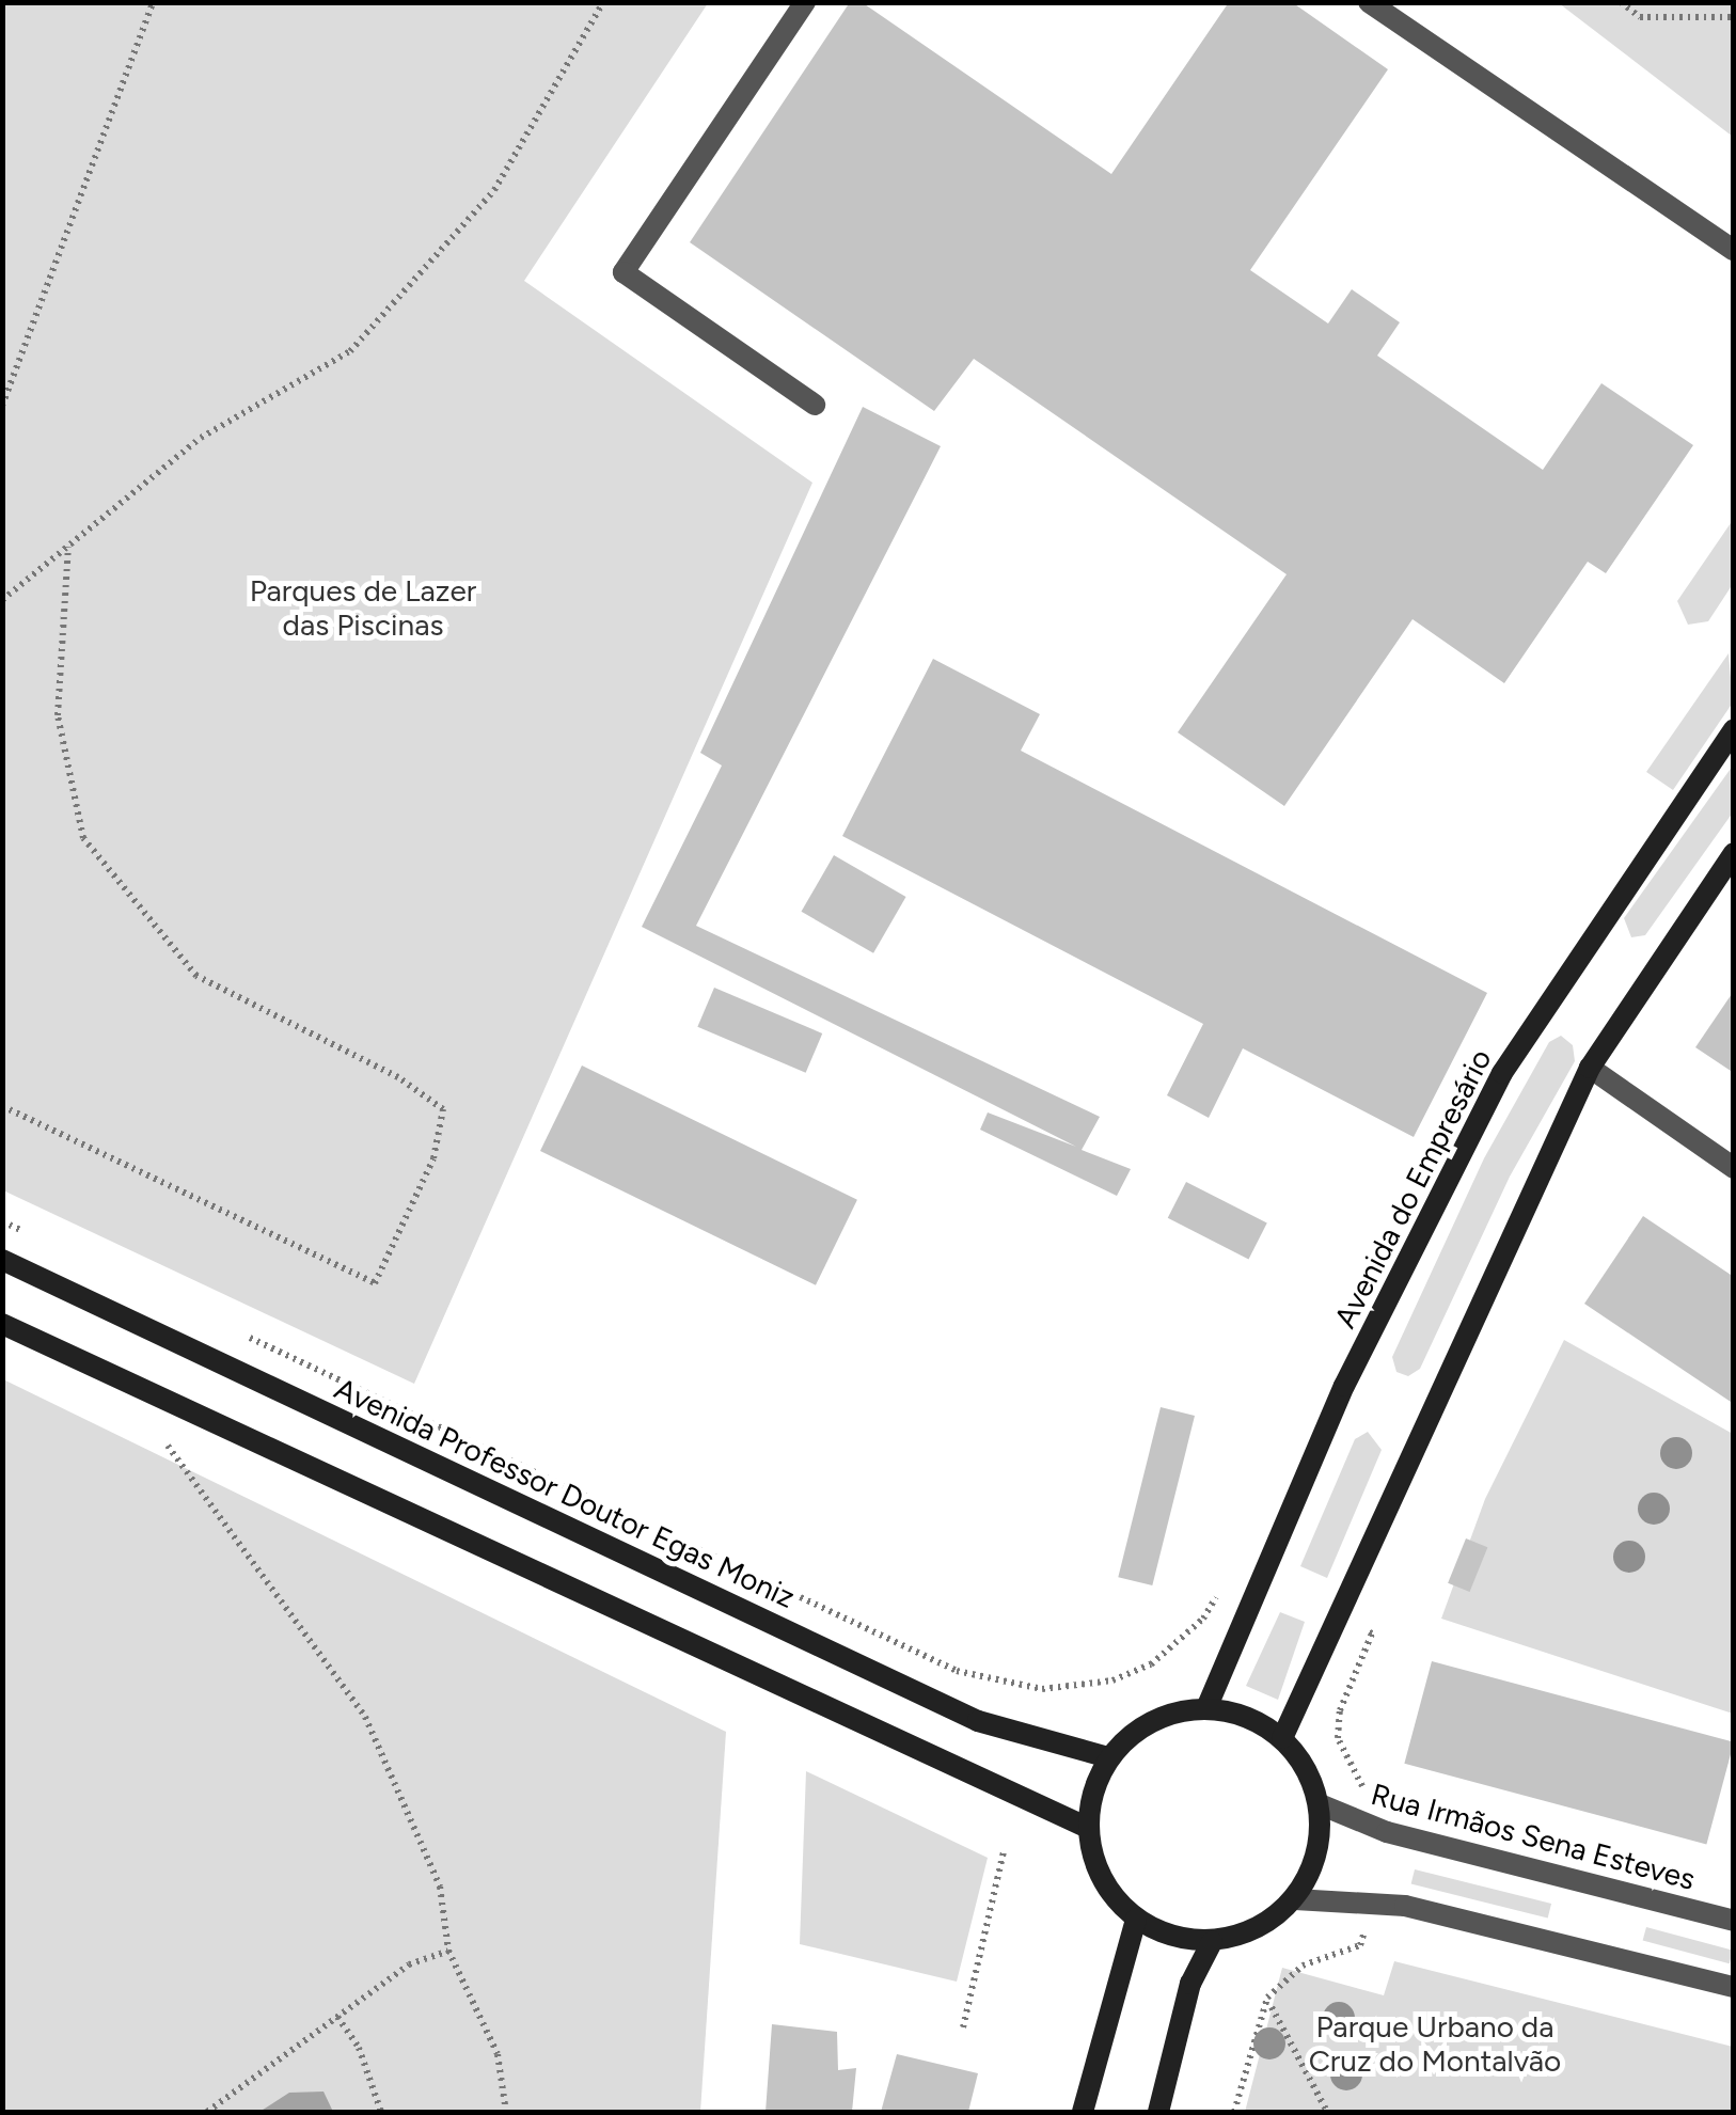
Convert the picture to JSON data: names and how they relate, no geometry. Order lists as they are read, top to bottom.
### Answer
{
  "streets": {
    "main road": ["Avenida do Empresário", "Avenida Professor Doutor Egas Moniz"],
    "street": ["Rua Irmãos Sena Esteves"]
  },
  "crossings": [
    ["Avenida do Empresário", "Avenida Professor Doutor Egas Moniz"],
    ["Avenida do Empresário", "Rua Irmãos Sena Esteves"],
    ["Avenida Professor Doutor Egas Moniz", "Rua Irmãos Sena Esteves"]
  ],
  "parks": ["Parques de Lazer das Piscinas", "Parque Urbano da Cruz do Montalvão"]
}
